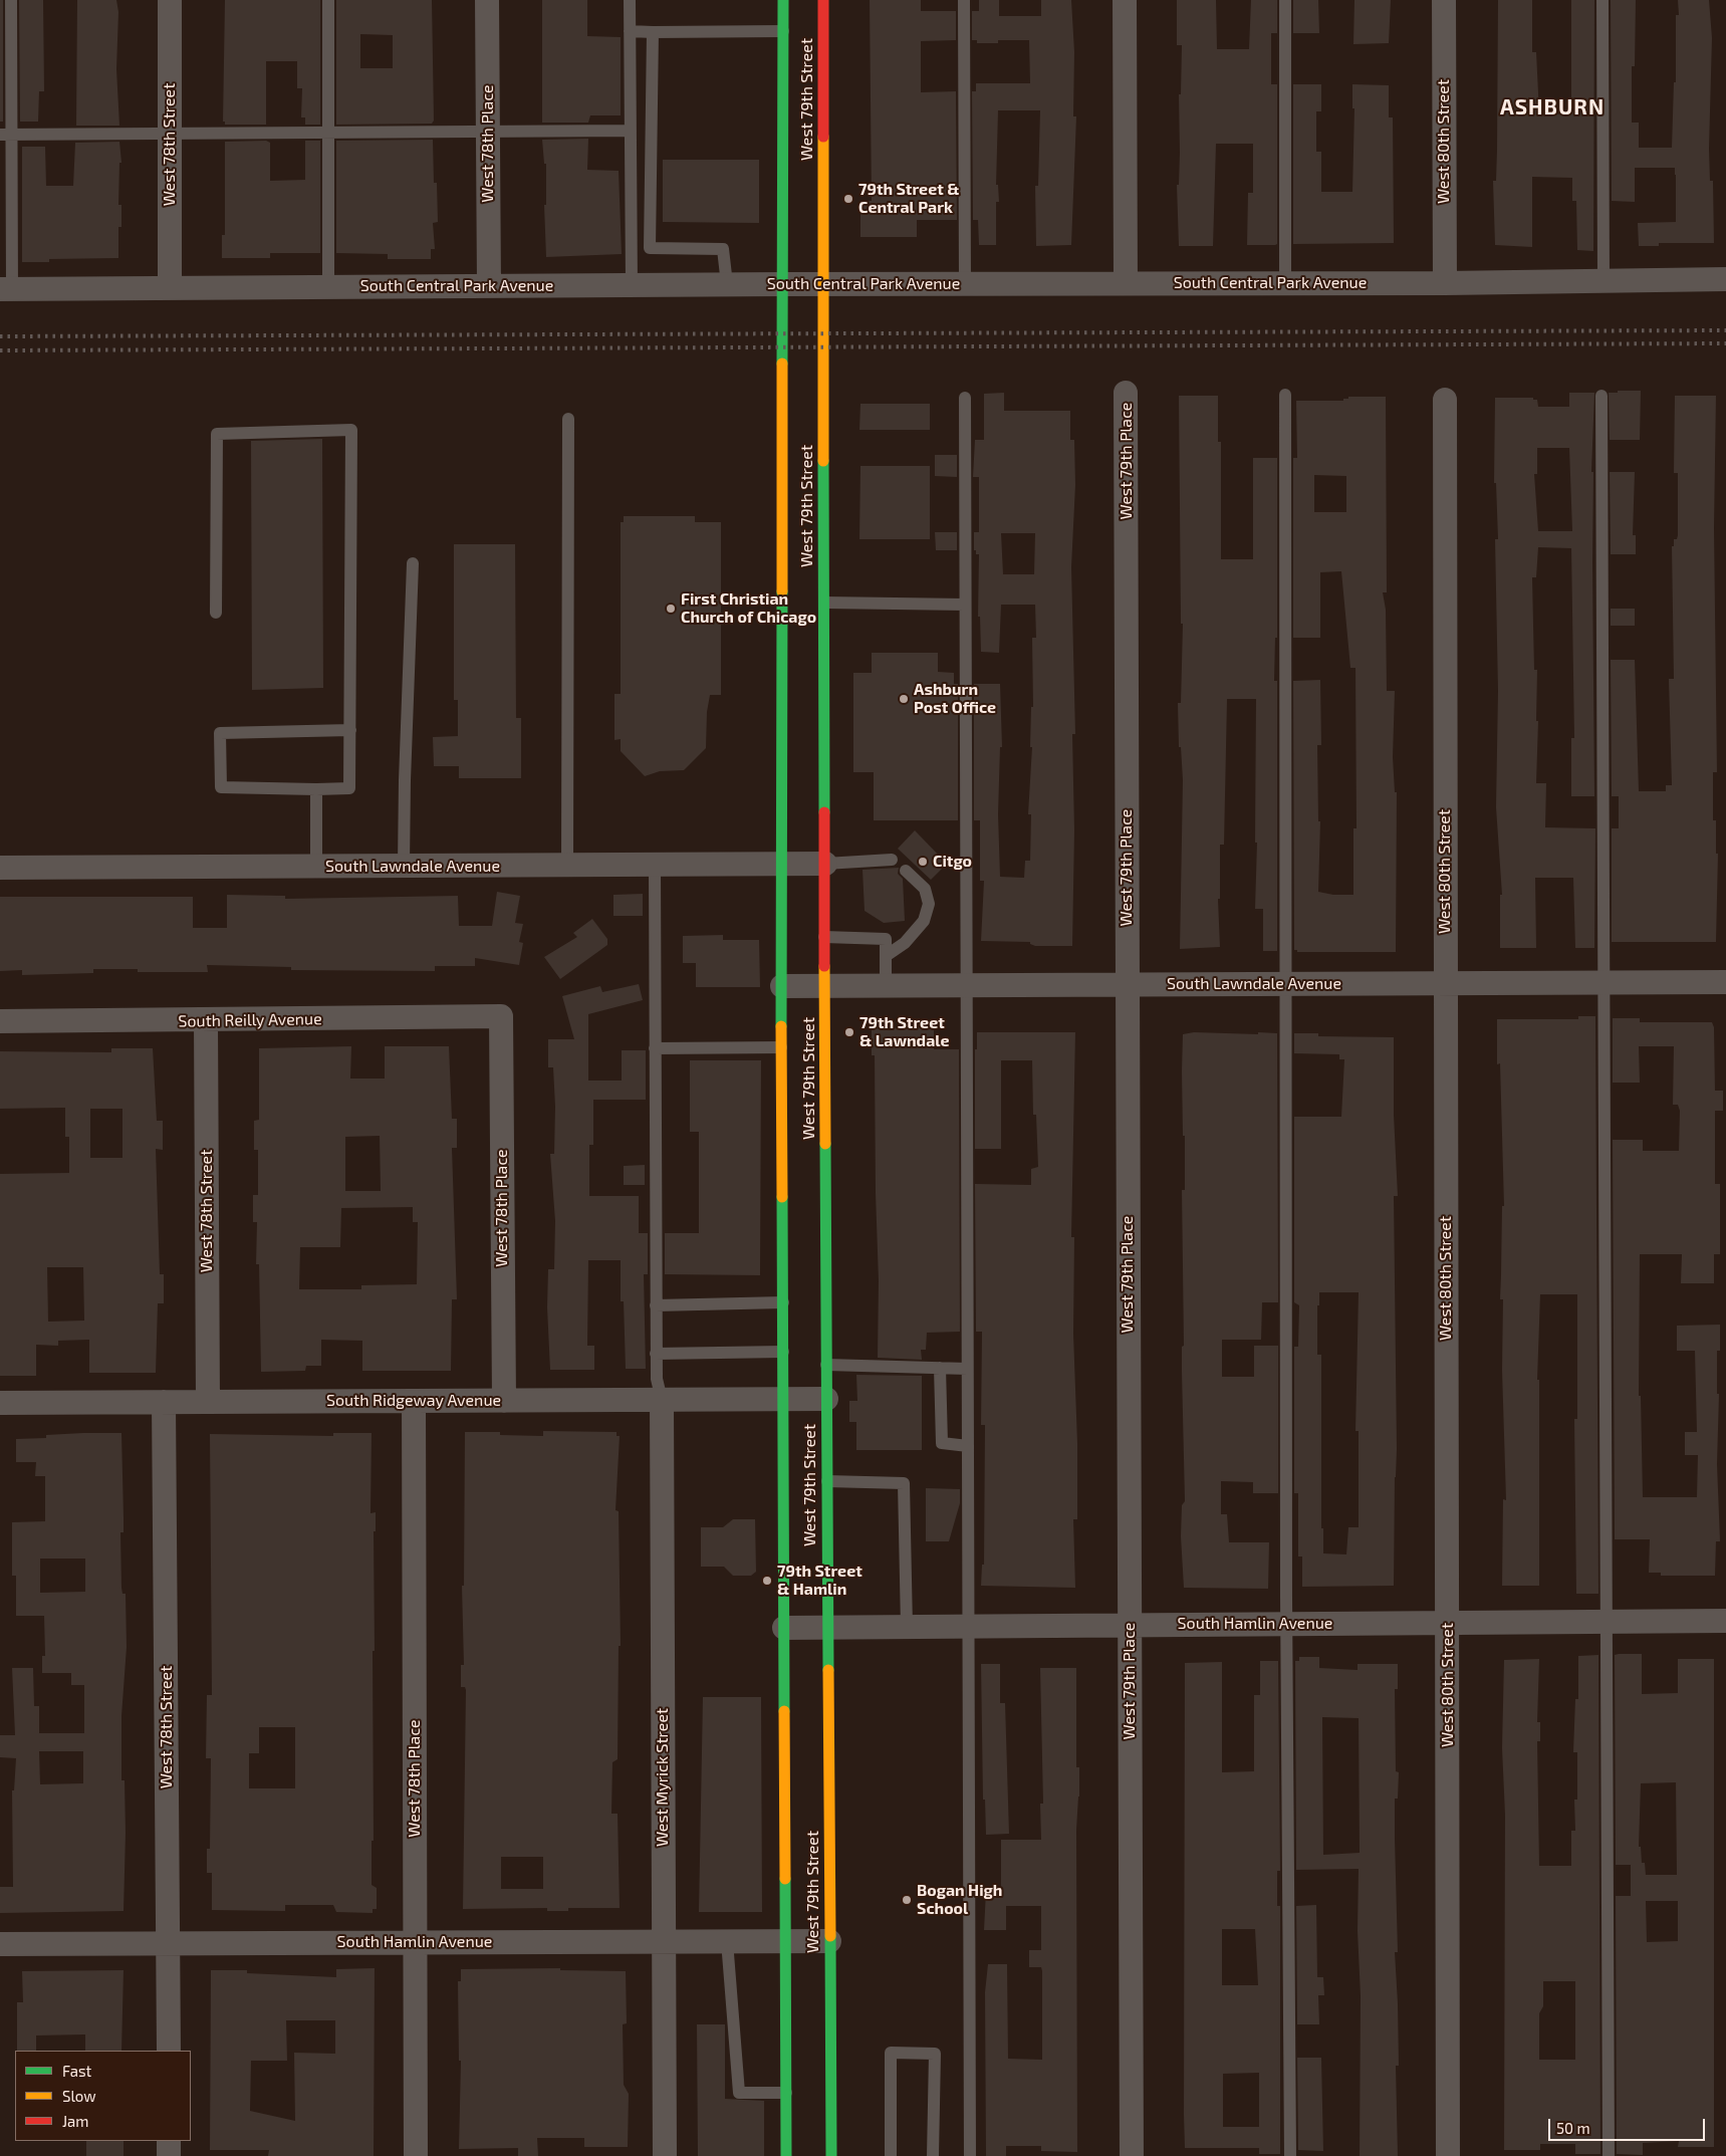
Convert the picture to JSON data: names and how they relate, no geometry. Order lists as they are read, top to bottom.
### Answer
{
  "streets": {
    "main road": ["West 79th Street"],
    "street": [
      "West 80th Street",
      "West 78th Place",
      "West 78th Street",
      "South Central Park Avenue",
      "West 79th Place",
      "South Lawndale Avenue",
      "South Reilly Avenue",
      "South Ridgeway Avenue",
      "South Hamlin Avenue",
      "West Myrick Street"
    ]
  },
  "crossings": [
    ["West 79th Street", "South Central Park Avenue"],
    ["West 79th Street", "South Lawndale Avenue"],
    ["West 79th Street", "South Ridgeway Avenue"],
    ["West 79th Street", "South Hamlin Avenue"],
    ["West 80th Street", "South Central Park Avenue"],
    ["West 80th Street", "South Lawndale Avenue"],
    ["West 80th Street", "South Hamlin Avenue"],
    ["West 78th Place", "South Central Park Avenue"],
    ["West 78th Place", "South Reilly Avenue"],
    ["West 78th Place", "South Ridgeway Avenue"],
    ["West 78th Place", "South Hamlin Avenue"],
    ["West 78th Street", "South Central Park Avenue"],
    ["West 78th Street", "South Reilly Avenue"],
    ["West 78th Street", "South Ridgeway Avenue"],
    ["West 78th Street", "South Hamlin Avenue"],
    ["West 79th Place", "South Lawndale Avenue"],
    ["West 79th Place", "South Hamlin Avenue"],
    ["South Ridgeway Avenue", "West Myrick Street"],
    ["South Hamlin Avenue", "West Myrick Street"]
  ],
  "districts": ["ASHBURN"],
  "places": [
    "79th Street & Central Park",
    "First Christian Church of Chicago",
    "Ashburn Post Office",
    "Citgo",
    "79th Street & Lawndale",
    "79th Street & Hamlin",
    "Bogan High School"
  ],
  "legend": ["Fast", "Slow", "Jam"],
  "scale_bar": "50 m"
}
